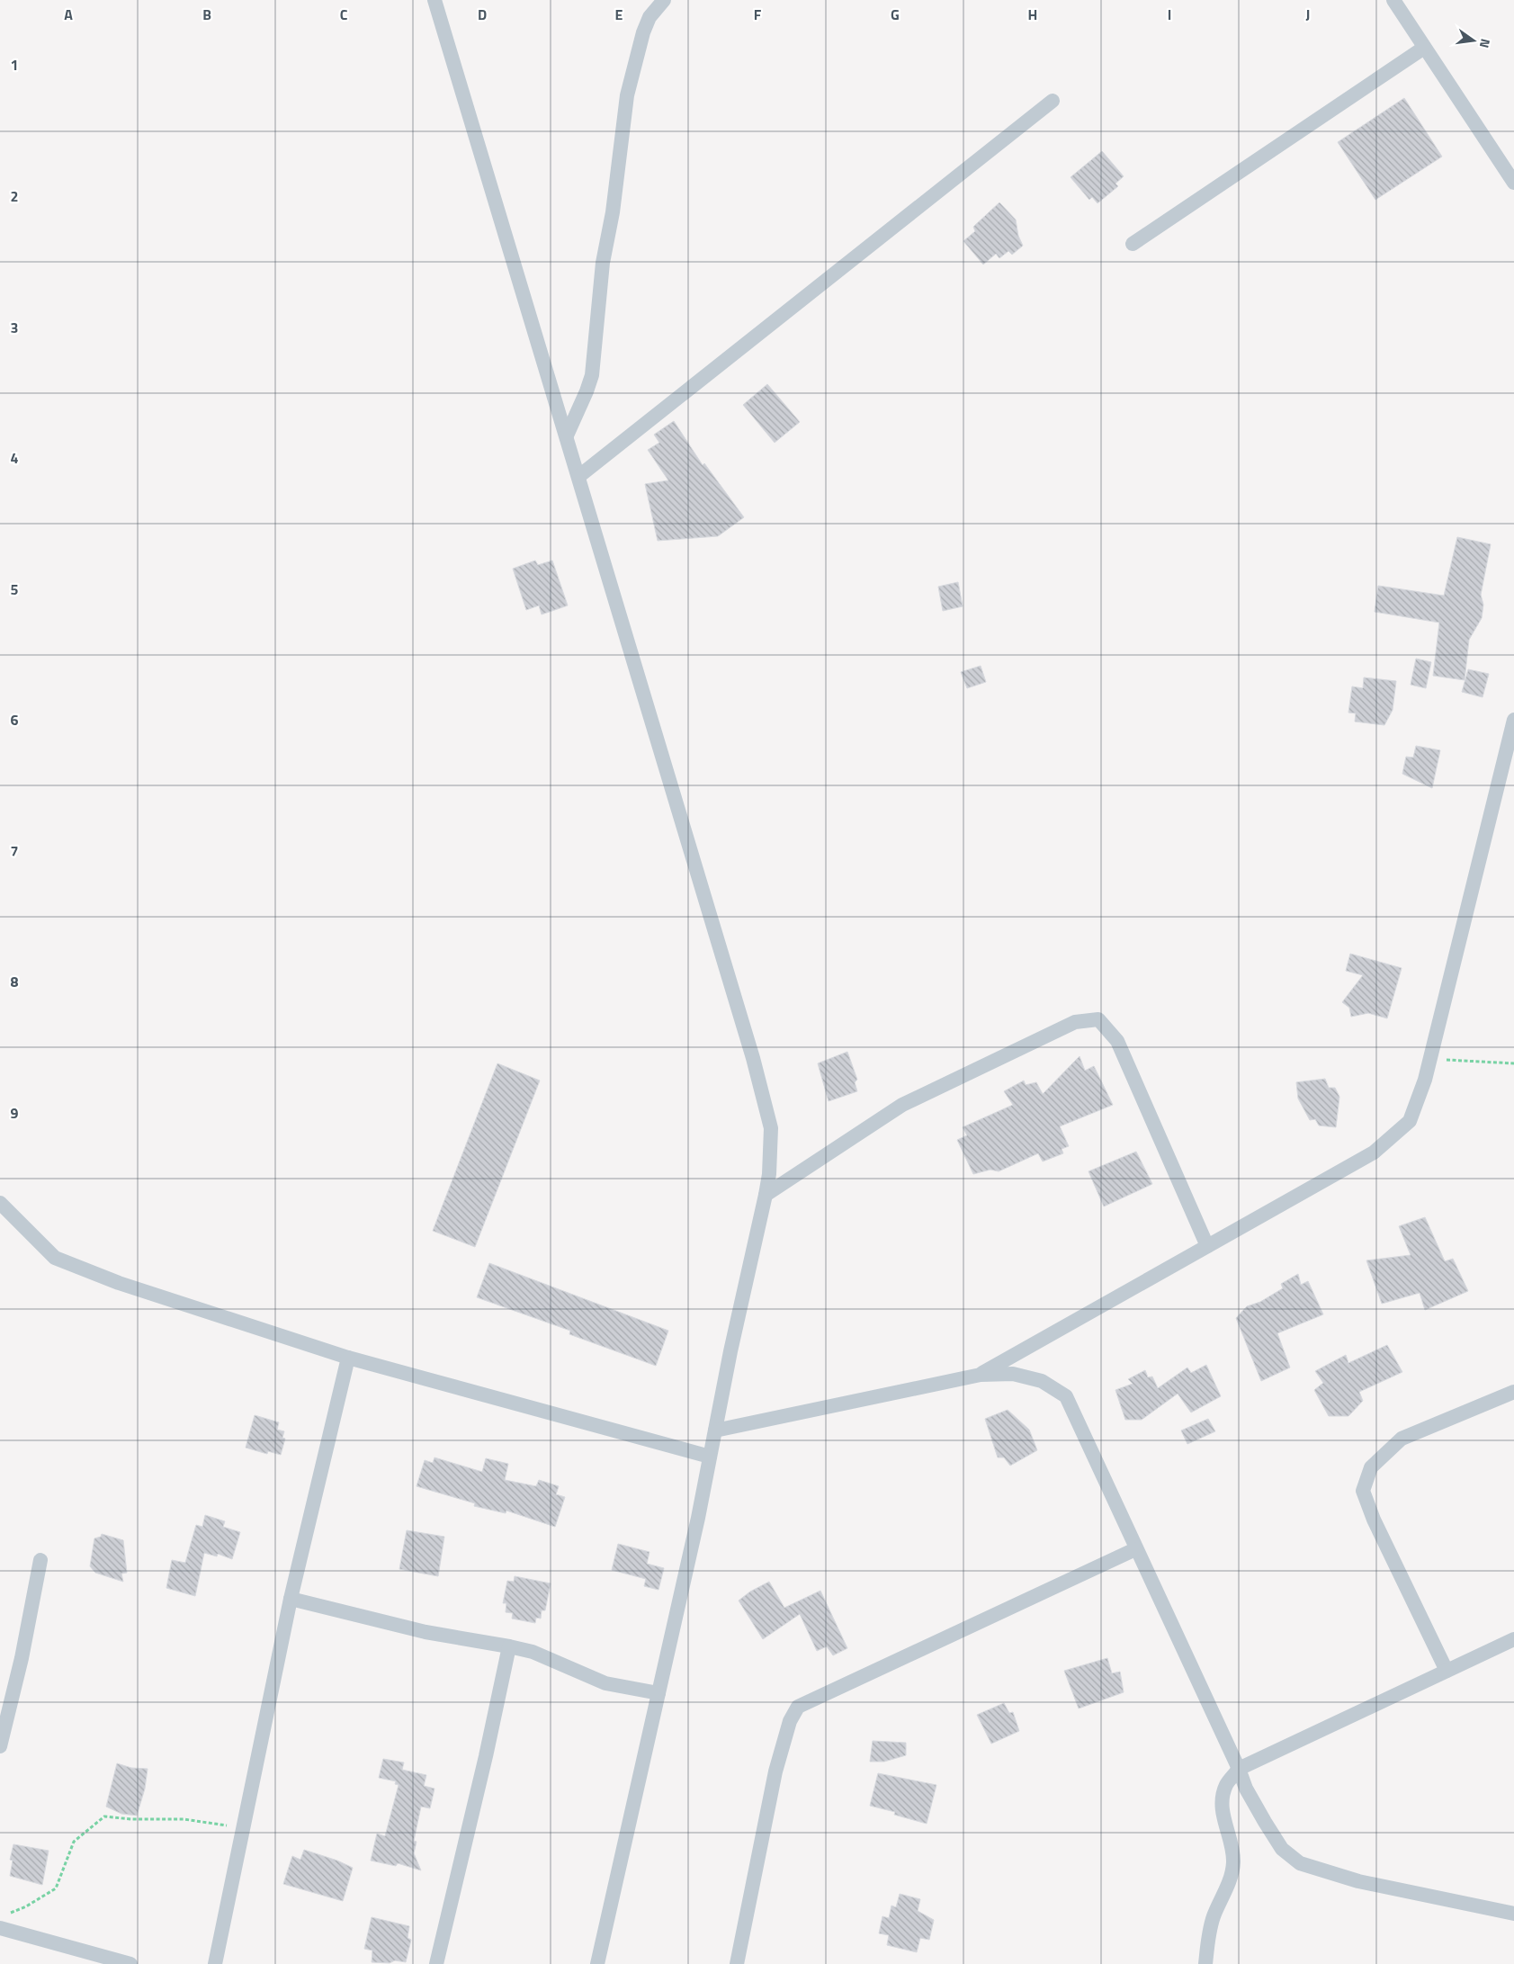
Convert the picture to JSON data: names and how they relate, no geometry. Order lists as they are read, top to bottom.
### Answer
{
  "north": "right",
  "grid": {
    "columns": [
      "A",
      "B",
      "C",
      "D",
      "E",
      "F",
      "G",
      "H",
      "I",
      "J"
    ],
    "rows": [
      "1",
      "2",
      "3",
      "4",
      "5",
      "6",
      "7",
      "8",
      "9"
    ]
  }
}
